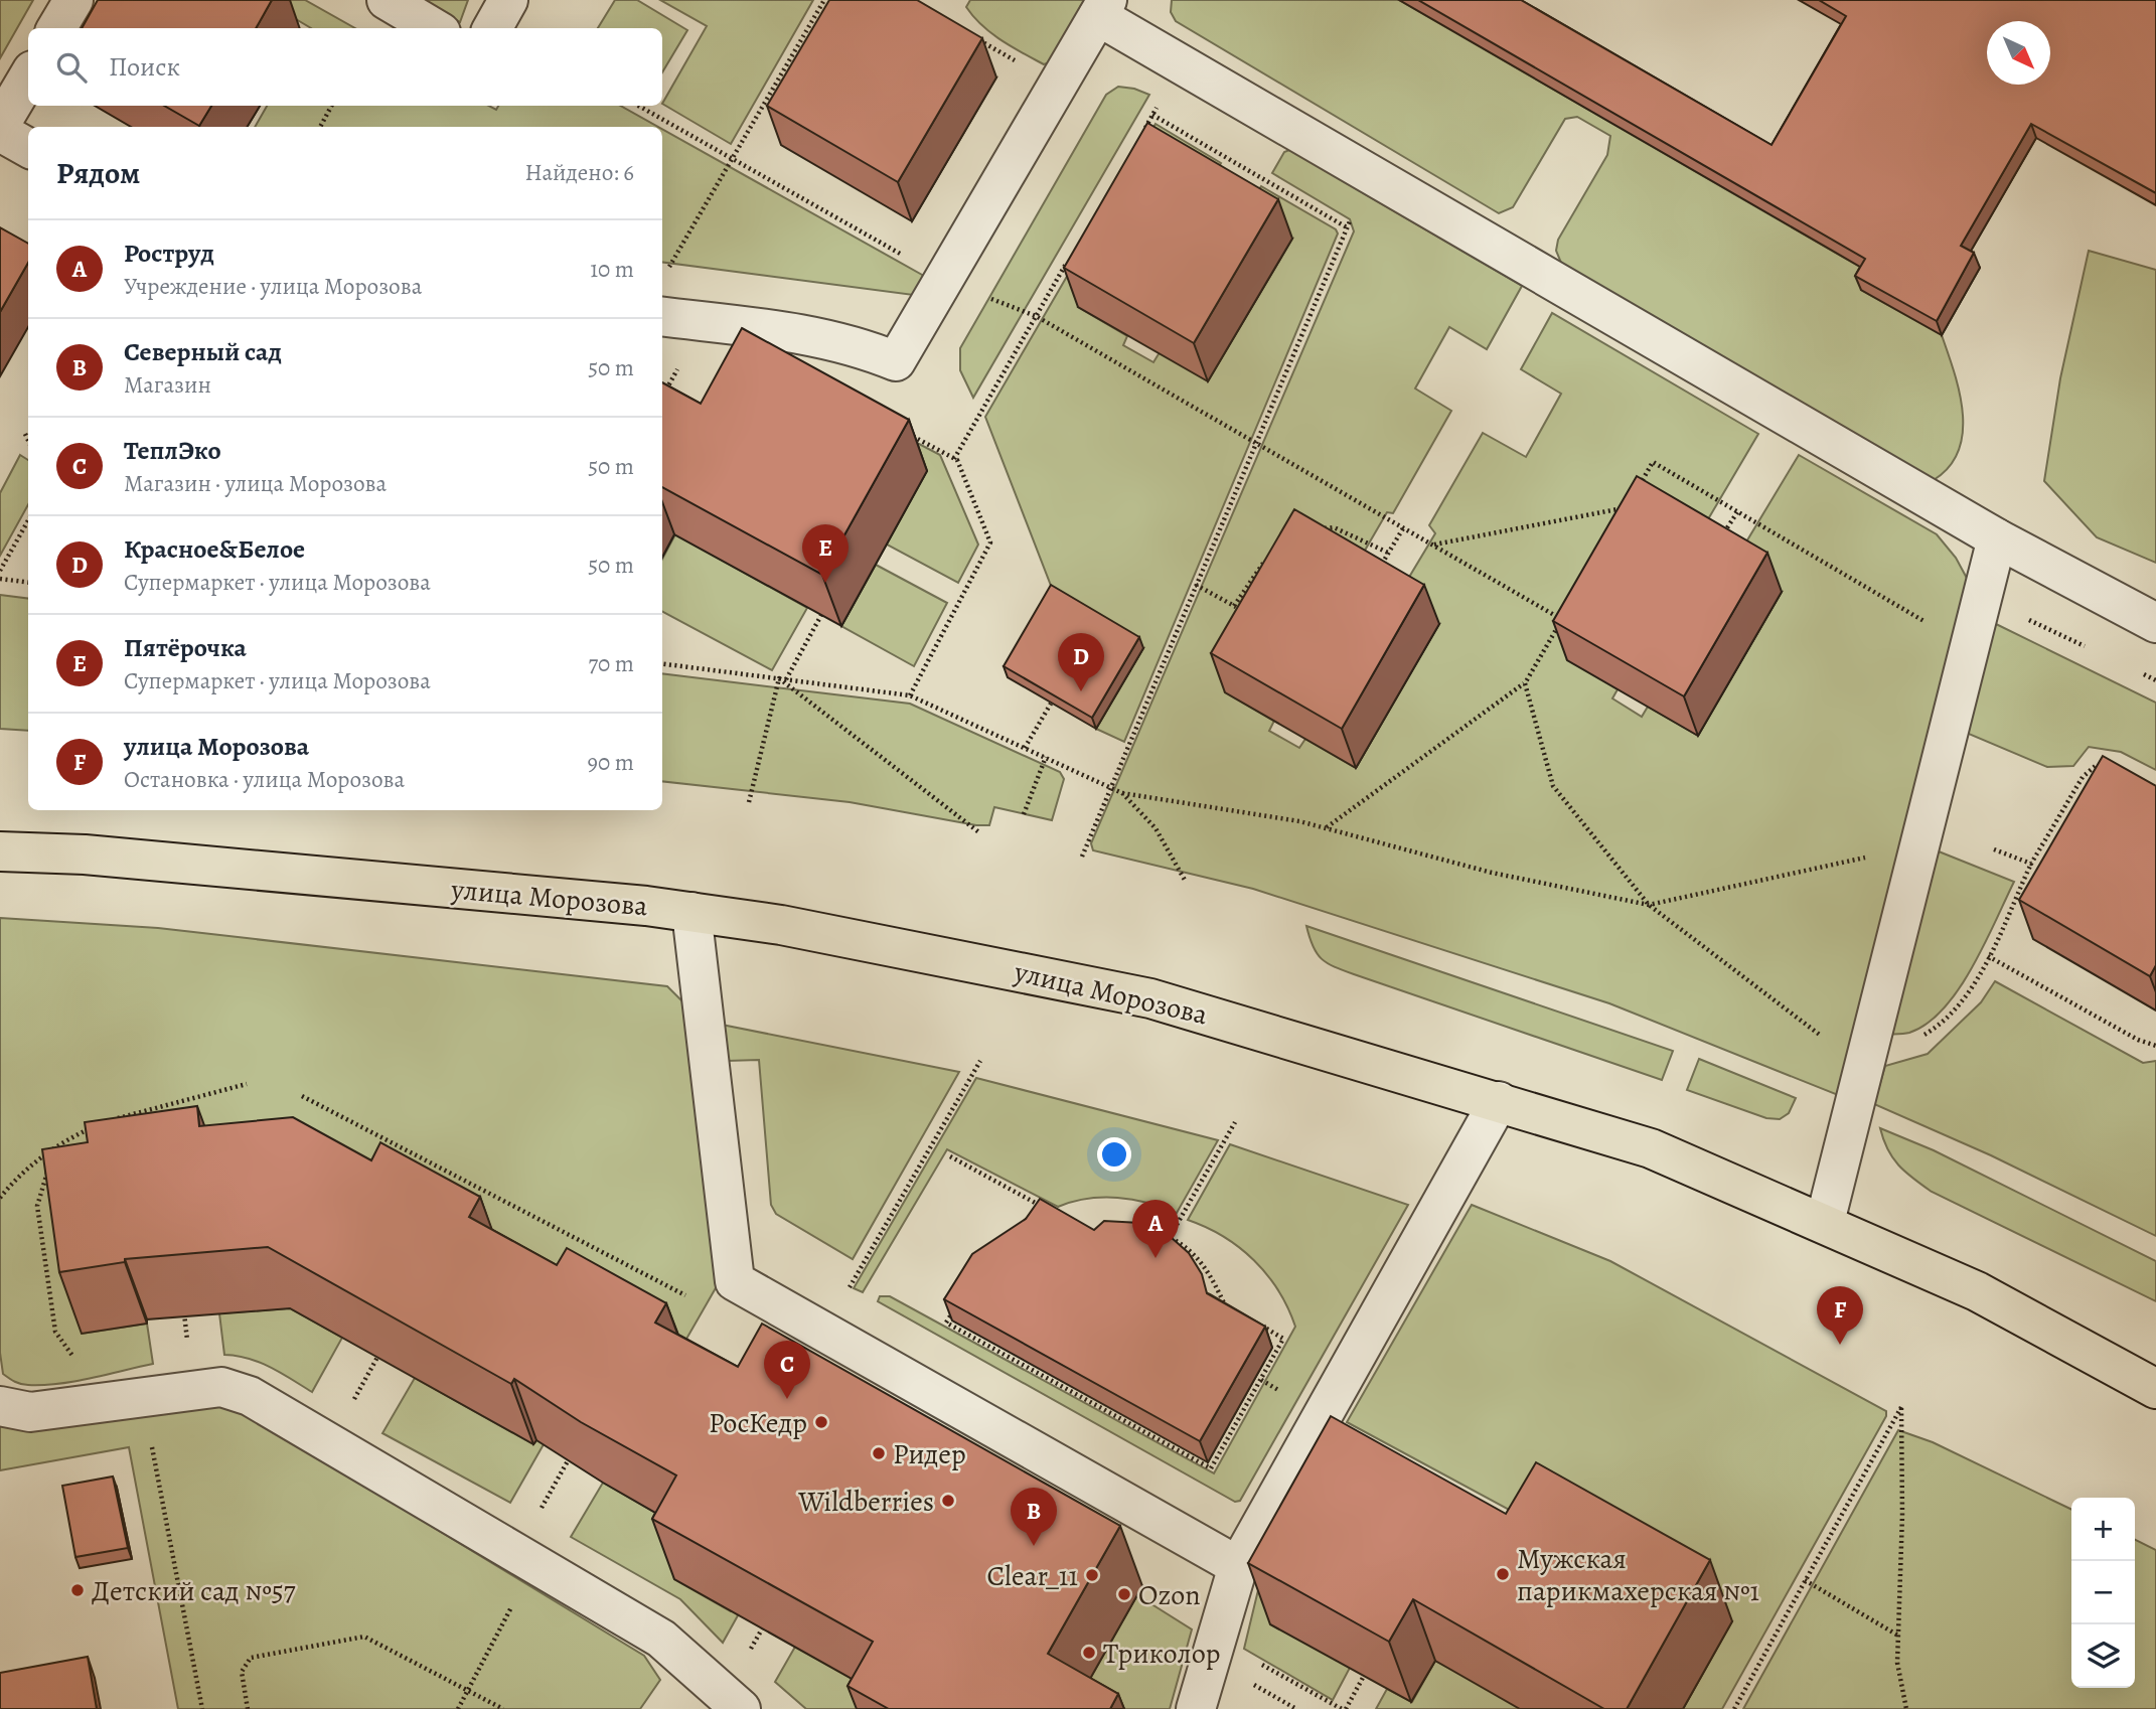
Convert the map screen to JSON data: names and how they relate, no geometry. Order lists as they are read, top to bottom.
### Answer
{
  "streets": {
    "main road": ["улица Морозова"]
  },
  "places": [
    "РосКедр",
    "Ридер",
    "Wildberries",
    "Мужская парикмахерская №1",
    "Clear_11",
    "Детский сад №57",
    "Ozon",
    "Триколор"
  ],
  "north": "bottom right",
  "page": {
    "search": "Поиск",
    "heading": ["Рядом", "Найдено: 6"],
    "list": [
      {
        "mark": "A",
        "name": "Роструд",
        "note": "Учреждение · улица Морозова",
        "value": "10 m"
      },
      {
        "mark": "B",
        "name": "Северный сад",
        "note": "Магазин",
        "value": "50 m"
      },
      {
        "mark": "C",
        "name": "ТеплЭко",
        "note": "Магазин · улица Морозова",
        "value": "50 m"
      },
      {
        "mark": "D",
        "name": "Красное&Белое",
        "note": "Супермаркет · улица Морозова",
        "value": "50 m"
      },
      {
        "mark": "E",
        "name": "Пятёрочка",
        "note": "Супермаркет · улица Морозова",
        "value": "70 m"
      },
      {
        "mark": "F",
        "name": "улица Морозова",
        "note": "Остановка · улица Морозова",
        "value": "90 m"
      }
    ],
    "pins": [
      "E",
      "D",
      "A",
      "F",
      "C",
      "B"
    ],
    "map_buttons": ["+", "−"]
  }
}
